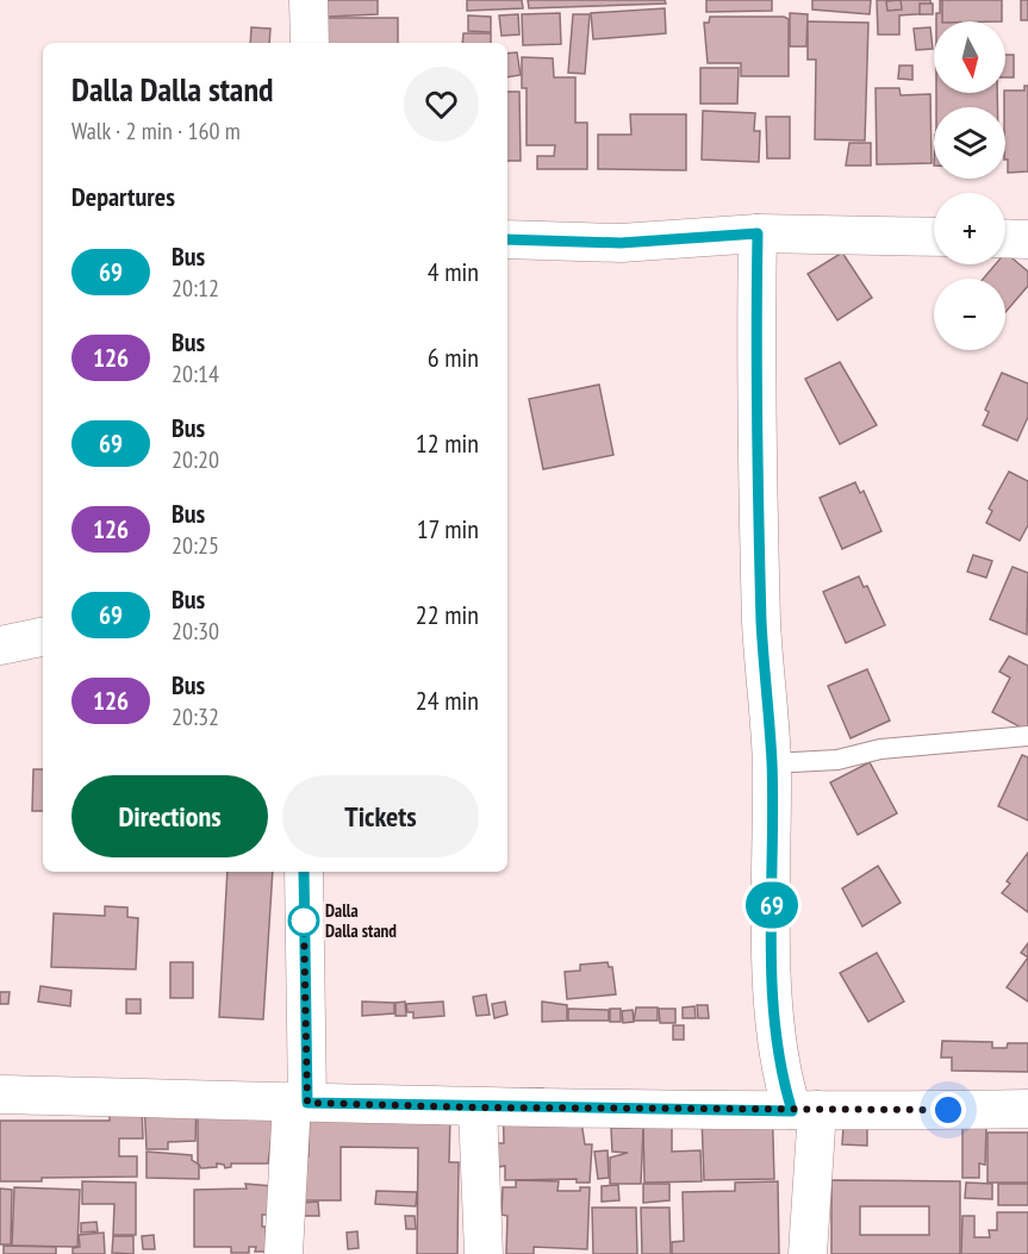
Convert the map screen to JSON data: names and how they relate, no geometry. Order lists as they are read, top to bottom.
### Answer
{
  "places": ["Dalla Dalla stand"],
  "lines": ["bus line 69"],
  "north": "bottom",
  "page": {
    "on_map": "69",
    "map_buttons": ["+", "−"],
    "heading": [
      ["Dalla Dalla stand", "Walk · 2 min · 160 m"],
      "Departures"
    ],
    "list": [
      {
        "mark": "69",
        "name": "Bus",
        "note": "20:12",
        "value": "4 min"
      },
      {
        "mark": "126",
        "name": "Bus",
        "note": "20:14",
        "value": "6 min"
      },
      {
        "mark": "69",
        "name": "Bus",
        "note": "20:20",
        "value": "12 min"
      },
      {
        "mark": "126",
        "name": "Bus",
        "note": "20:25",
        "value": "17 min"
      },
      {
        "mark": "69",
        "name": "Bus",
        "note": "20:30",
        "value": "22 min"
      },
      {
        "mark": "126",
        "name": "Bus",
        "note": "20:32",
        "value": "24 min"
      }
    ],
    "buttons": ["Directions", "Tickets"]
  }
}
